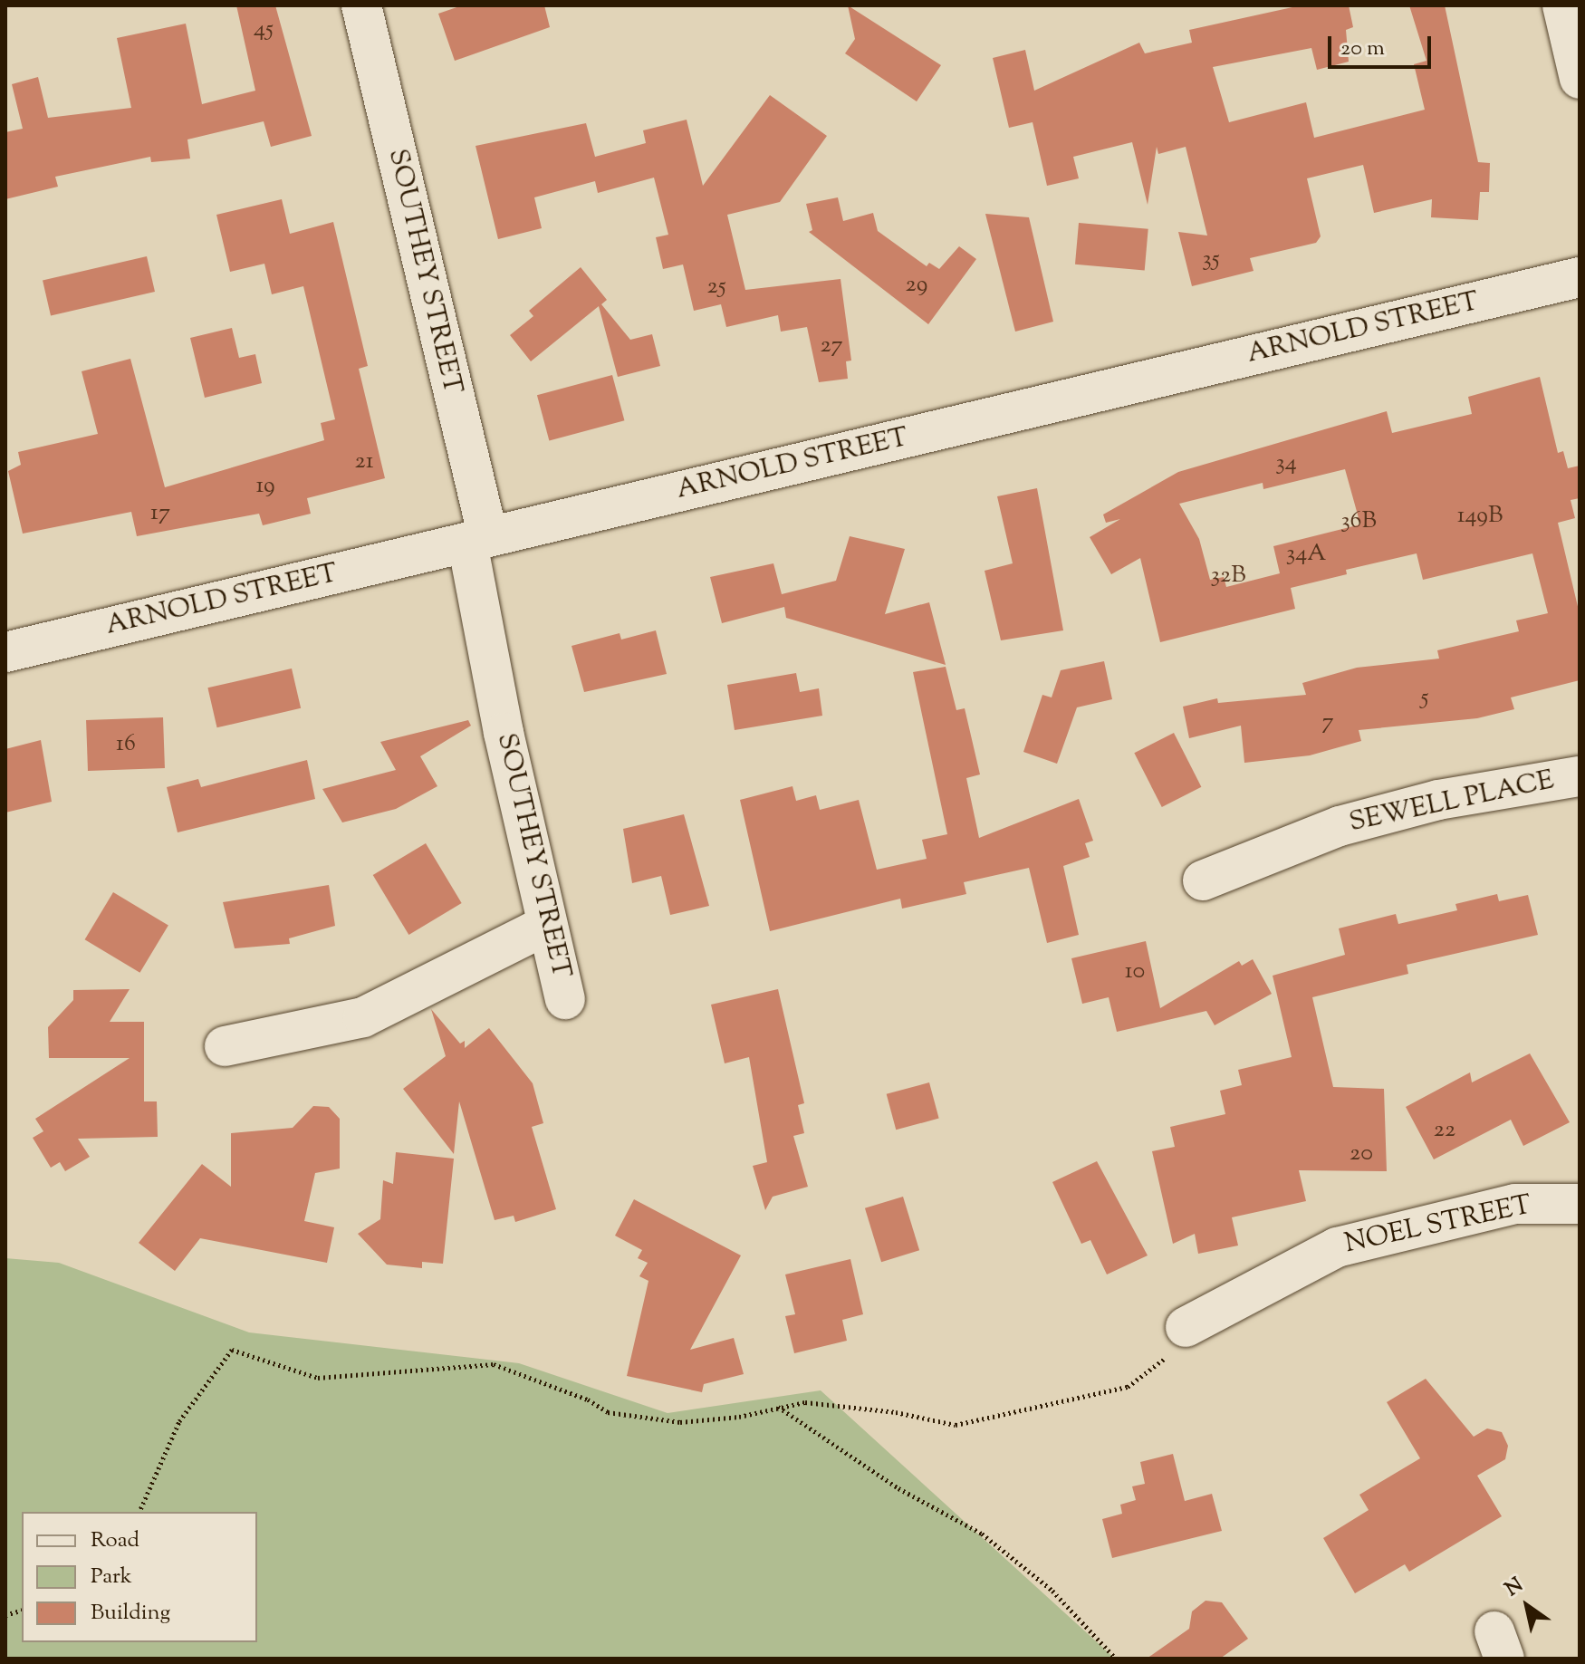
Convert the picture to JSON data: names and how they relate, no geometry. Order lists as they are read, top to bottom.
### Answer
{
  "streets": {
    "street": [
      "SOUTHEY STREET",
      "ARNOLD STREET",
      "SEWELL PLACE",
      "NOEL STREET"
    ]
  },
  "crossings": [
    ["SOUTHEY STREET", "ARNOLD STREET"]
  ],
  "house_numbers": [
    "45",
    "35",
    "29",
    "25",
    "27",
    "21",
    "34",
    "19",
    "17",
    "149B",
    "36B",
    "34A",
    "32B",
    "5",
    "7",
    "16",
    "10",
    "22",
    "20"
  ],
  "legend": ["Road", "Park", "Building"],
  "scale_bar": "20 m",
  "north": "top left"
}
